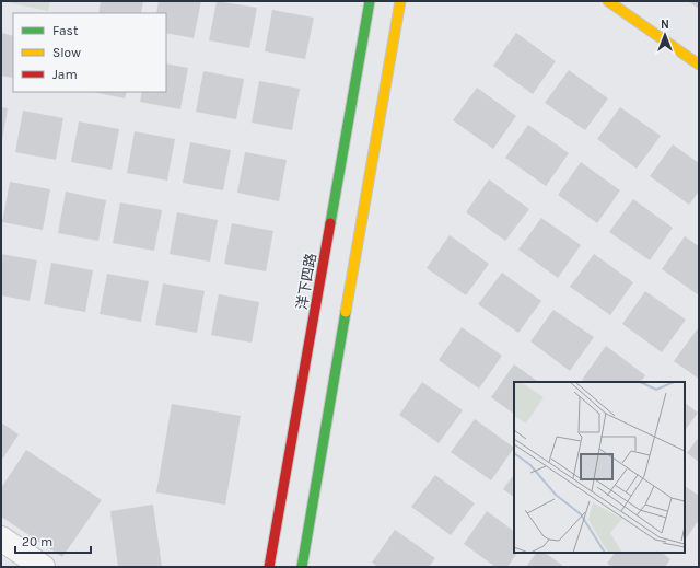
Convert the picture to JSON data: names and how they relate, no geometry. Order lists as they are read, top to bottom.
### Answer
{
  "streets": {
    "street": ["洋下四路"]
  },
  "legend": ["Fast", "Slow", "Jam"],
  "scale_bar": "20 m",
  "north": "top"
}
